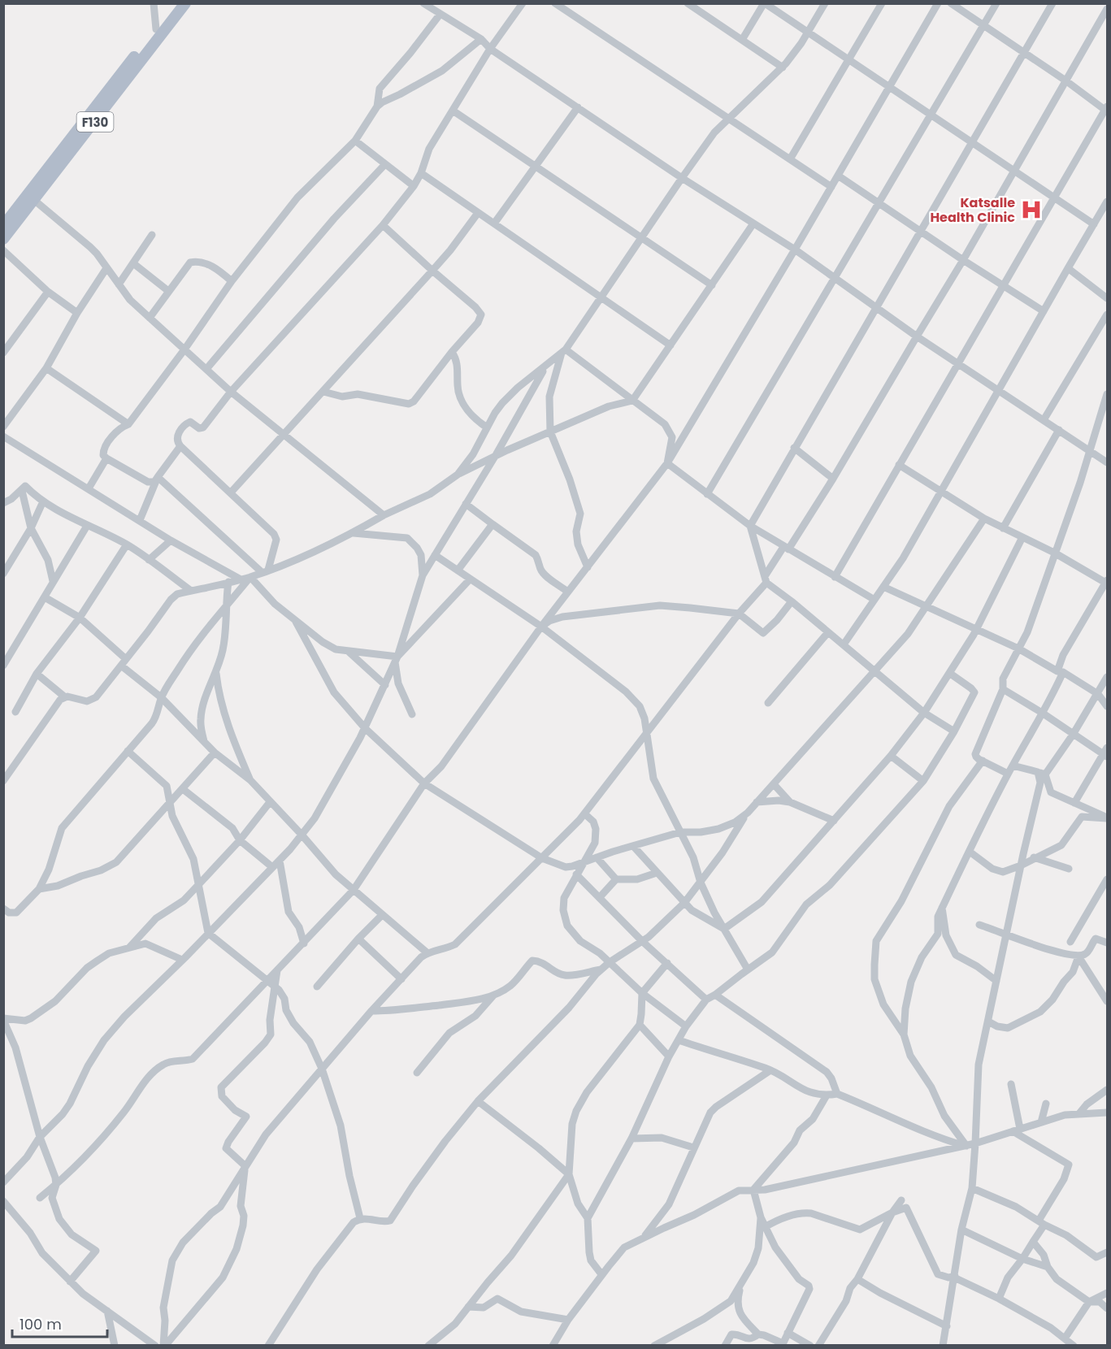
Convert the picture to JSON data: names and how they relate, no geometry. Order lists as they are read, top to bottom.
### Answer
{
  "streets": {
    "main road": ["F130"]
  },
  "places": {
    "hospital": ["Katsalle Health Clinic"]
  },
  "scale_bar": "100 m"
}
